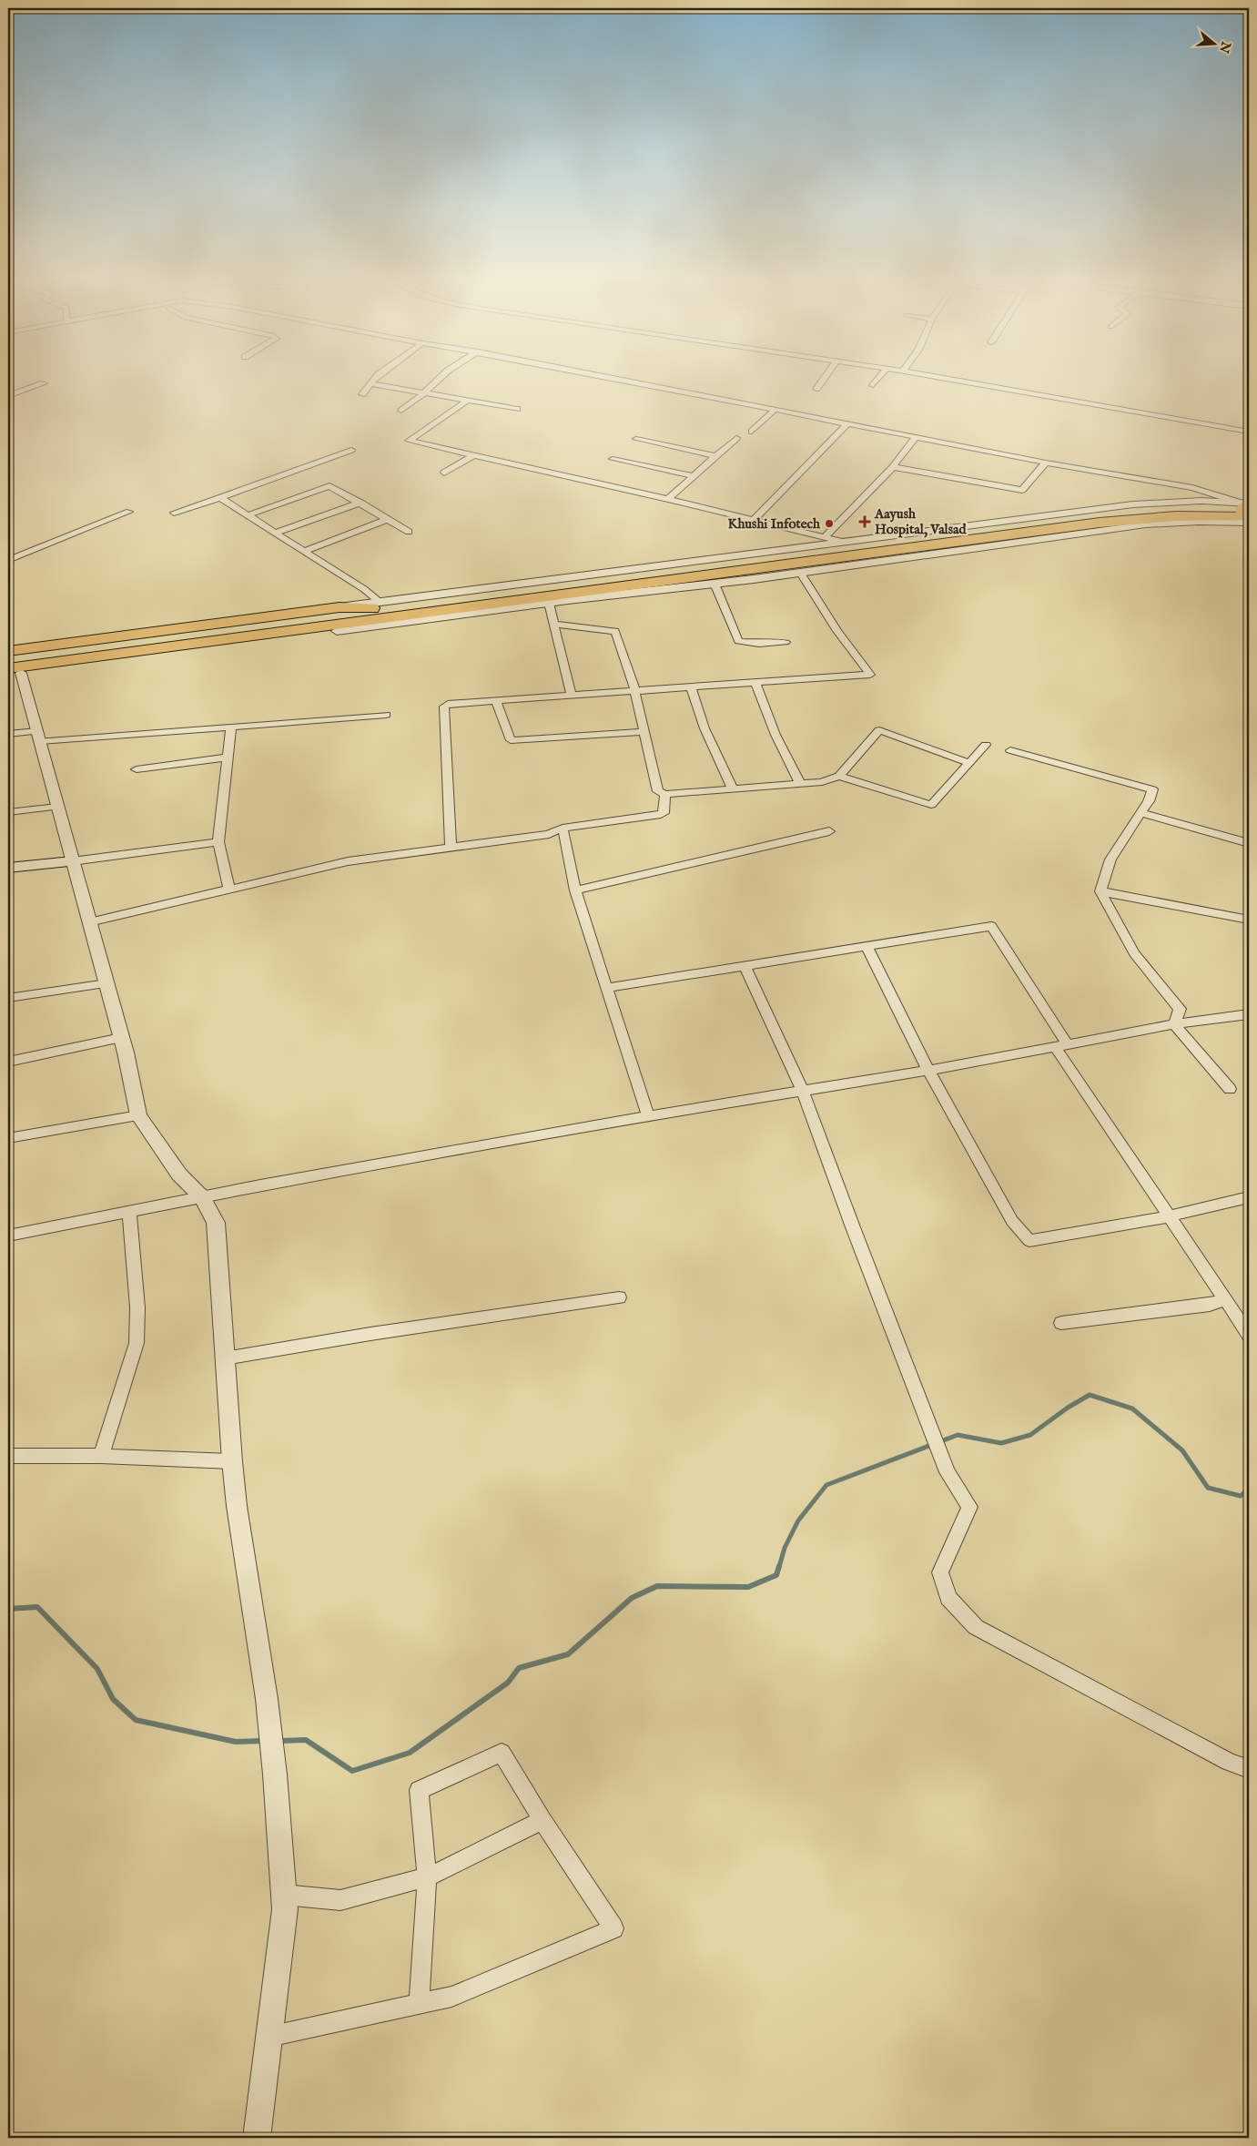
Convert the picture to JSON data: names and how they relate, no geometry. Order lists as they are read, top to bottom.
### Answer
{
  "places": {
    "health": ["Aayush Hospital, Valsad"],
    "other": ["Khushi Infotech"]
  },
  "north": "right"
}
